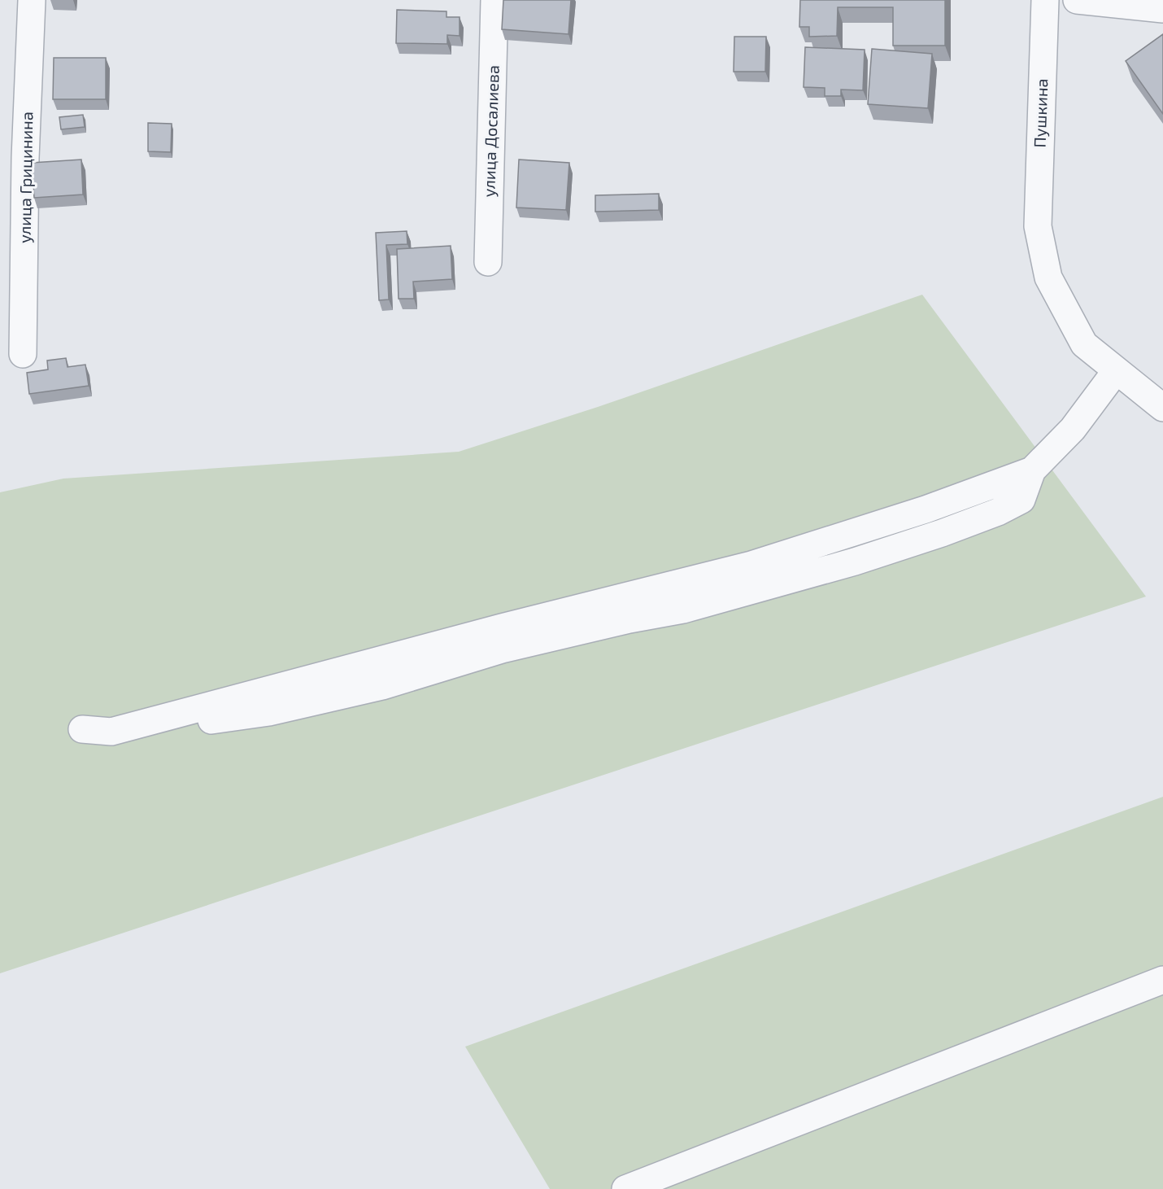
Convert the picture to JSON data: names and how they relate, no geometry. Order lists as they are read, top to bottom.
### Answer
{
  "streets": {
    "street": ["Пушкина", "улица Досалиева", "улица Грицинина"]
  }
}
